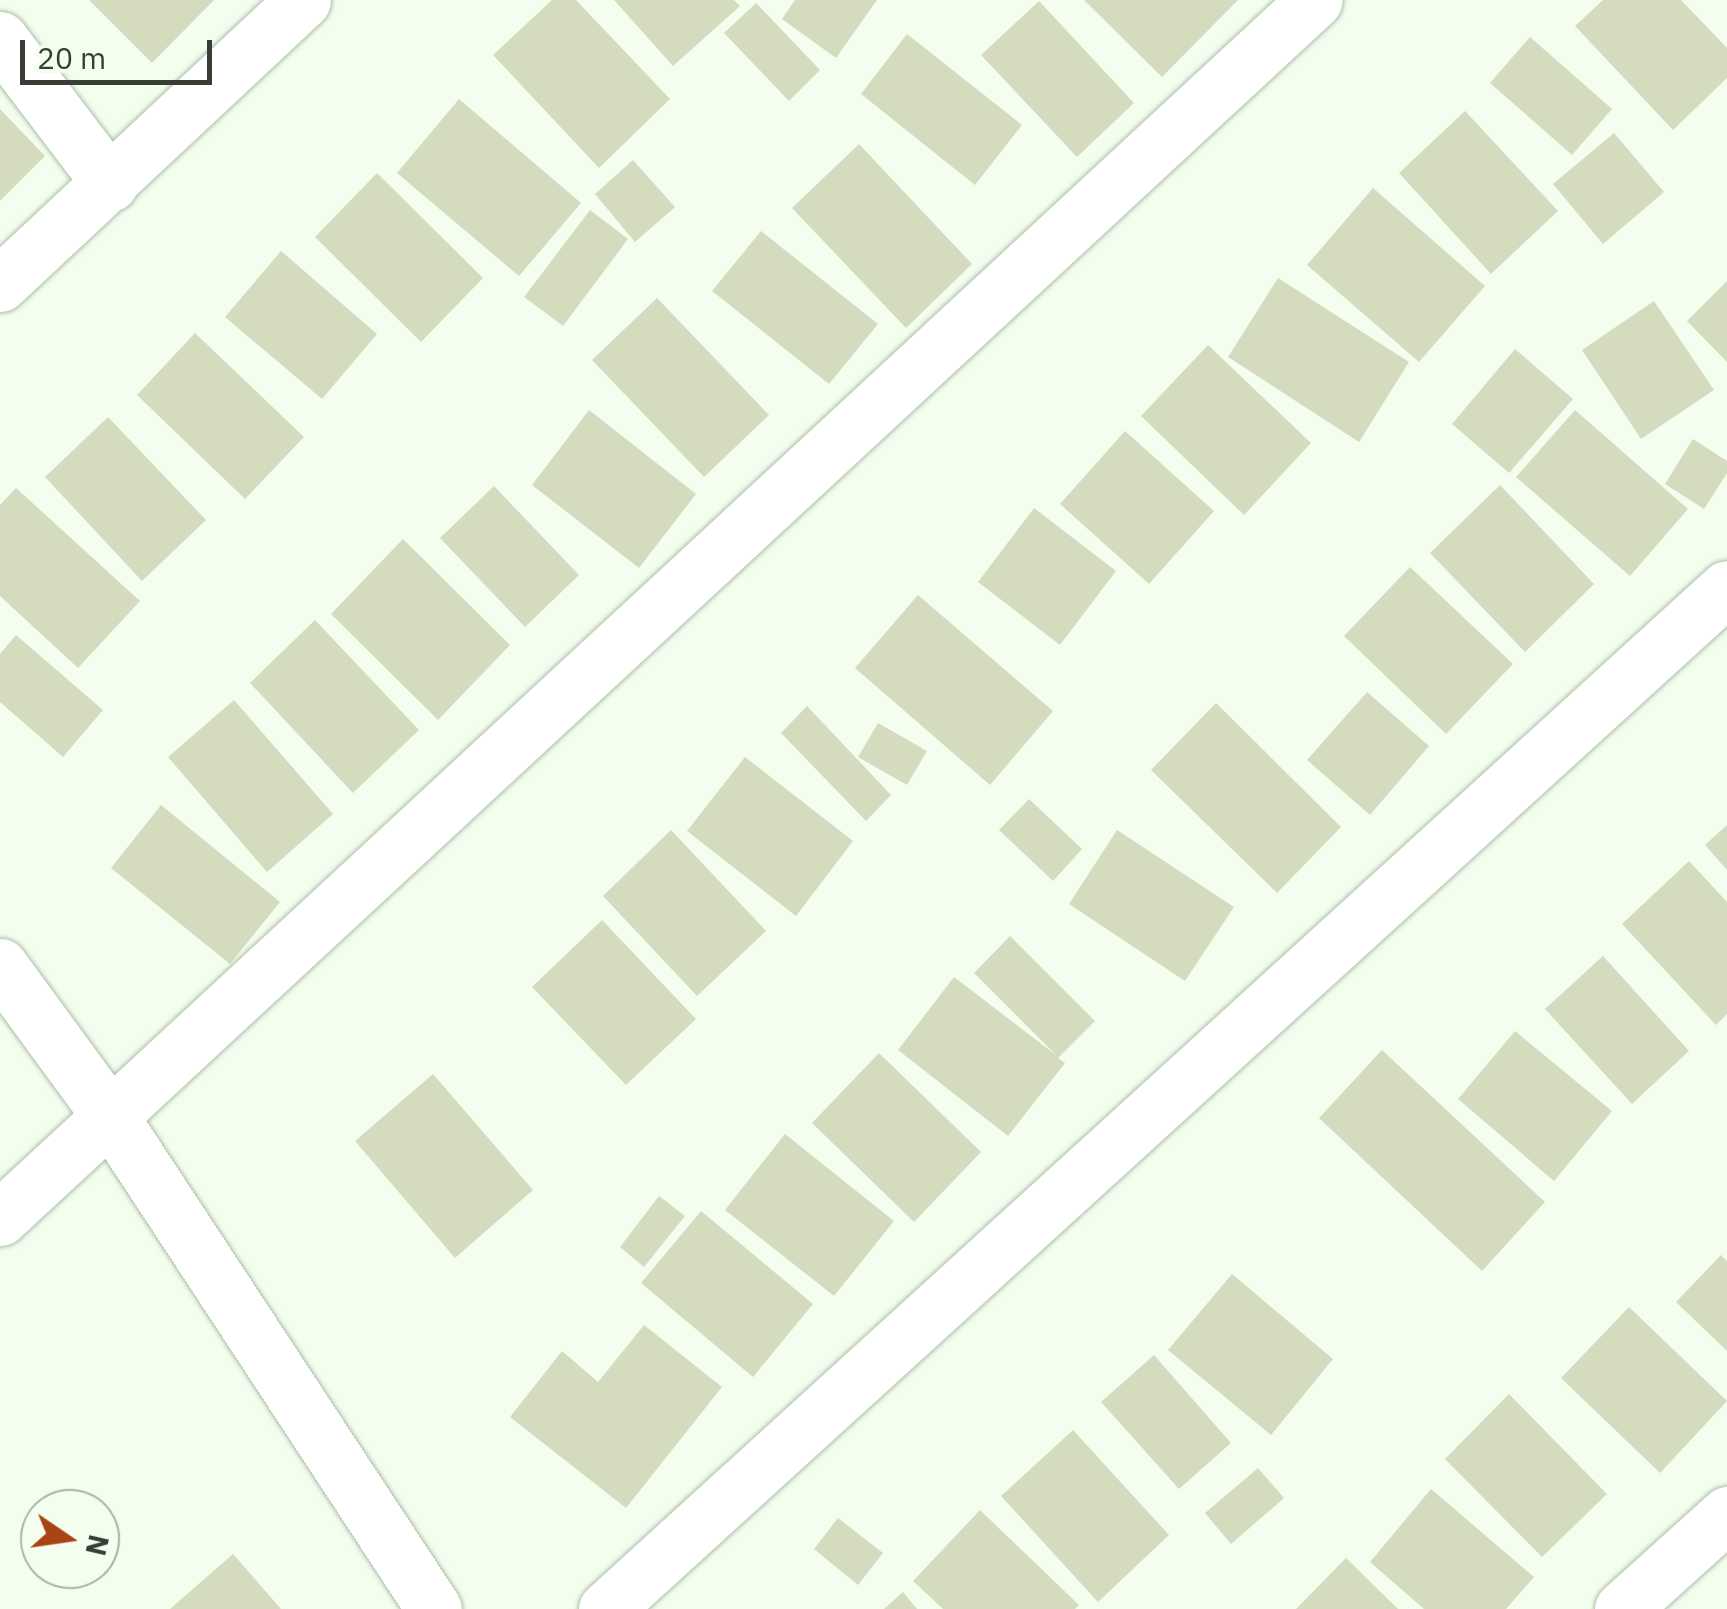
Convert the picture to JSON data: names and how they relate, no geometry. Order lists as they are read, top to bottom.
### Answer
{
  "scale_bar": "20 m",
  "north": "right"
}
